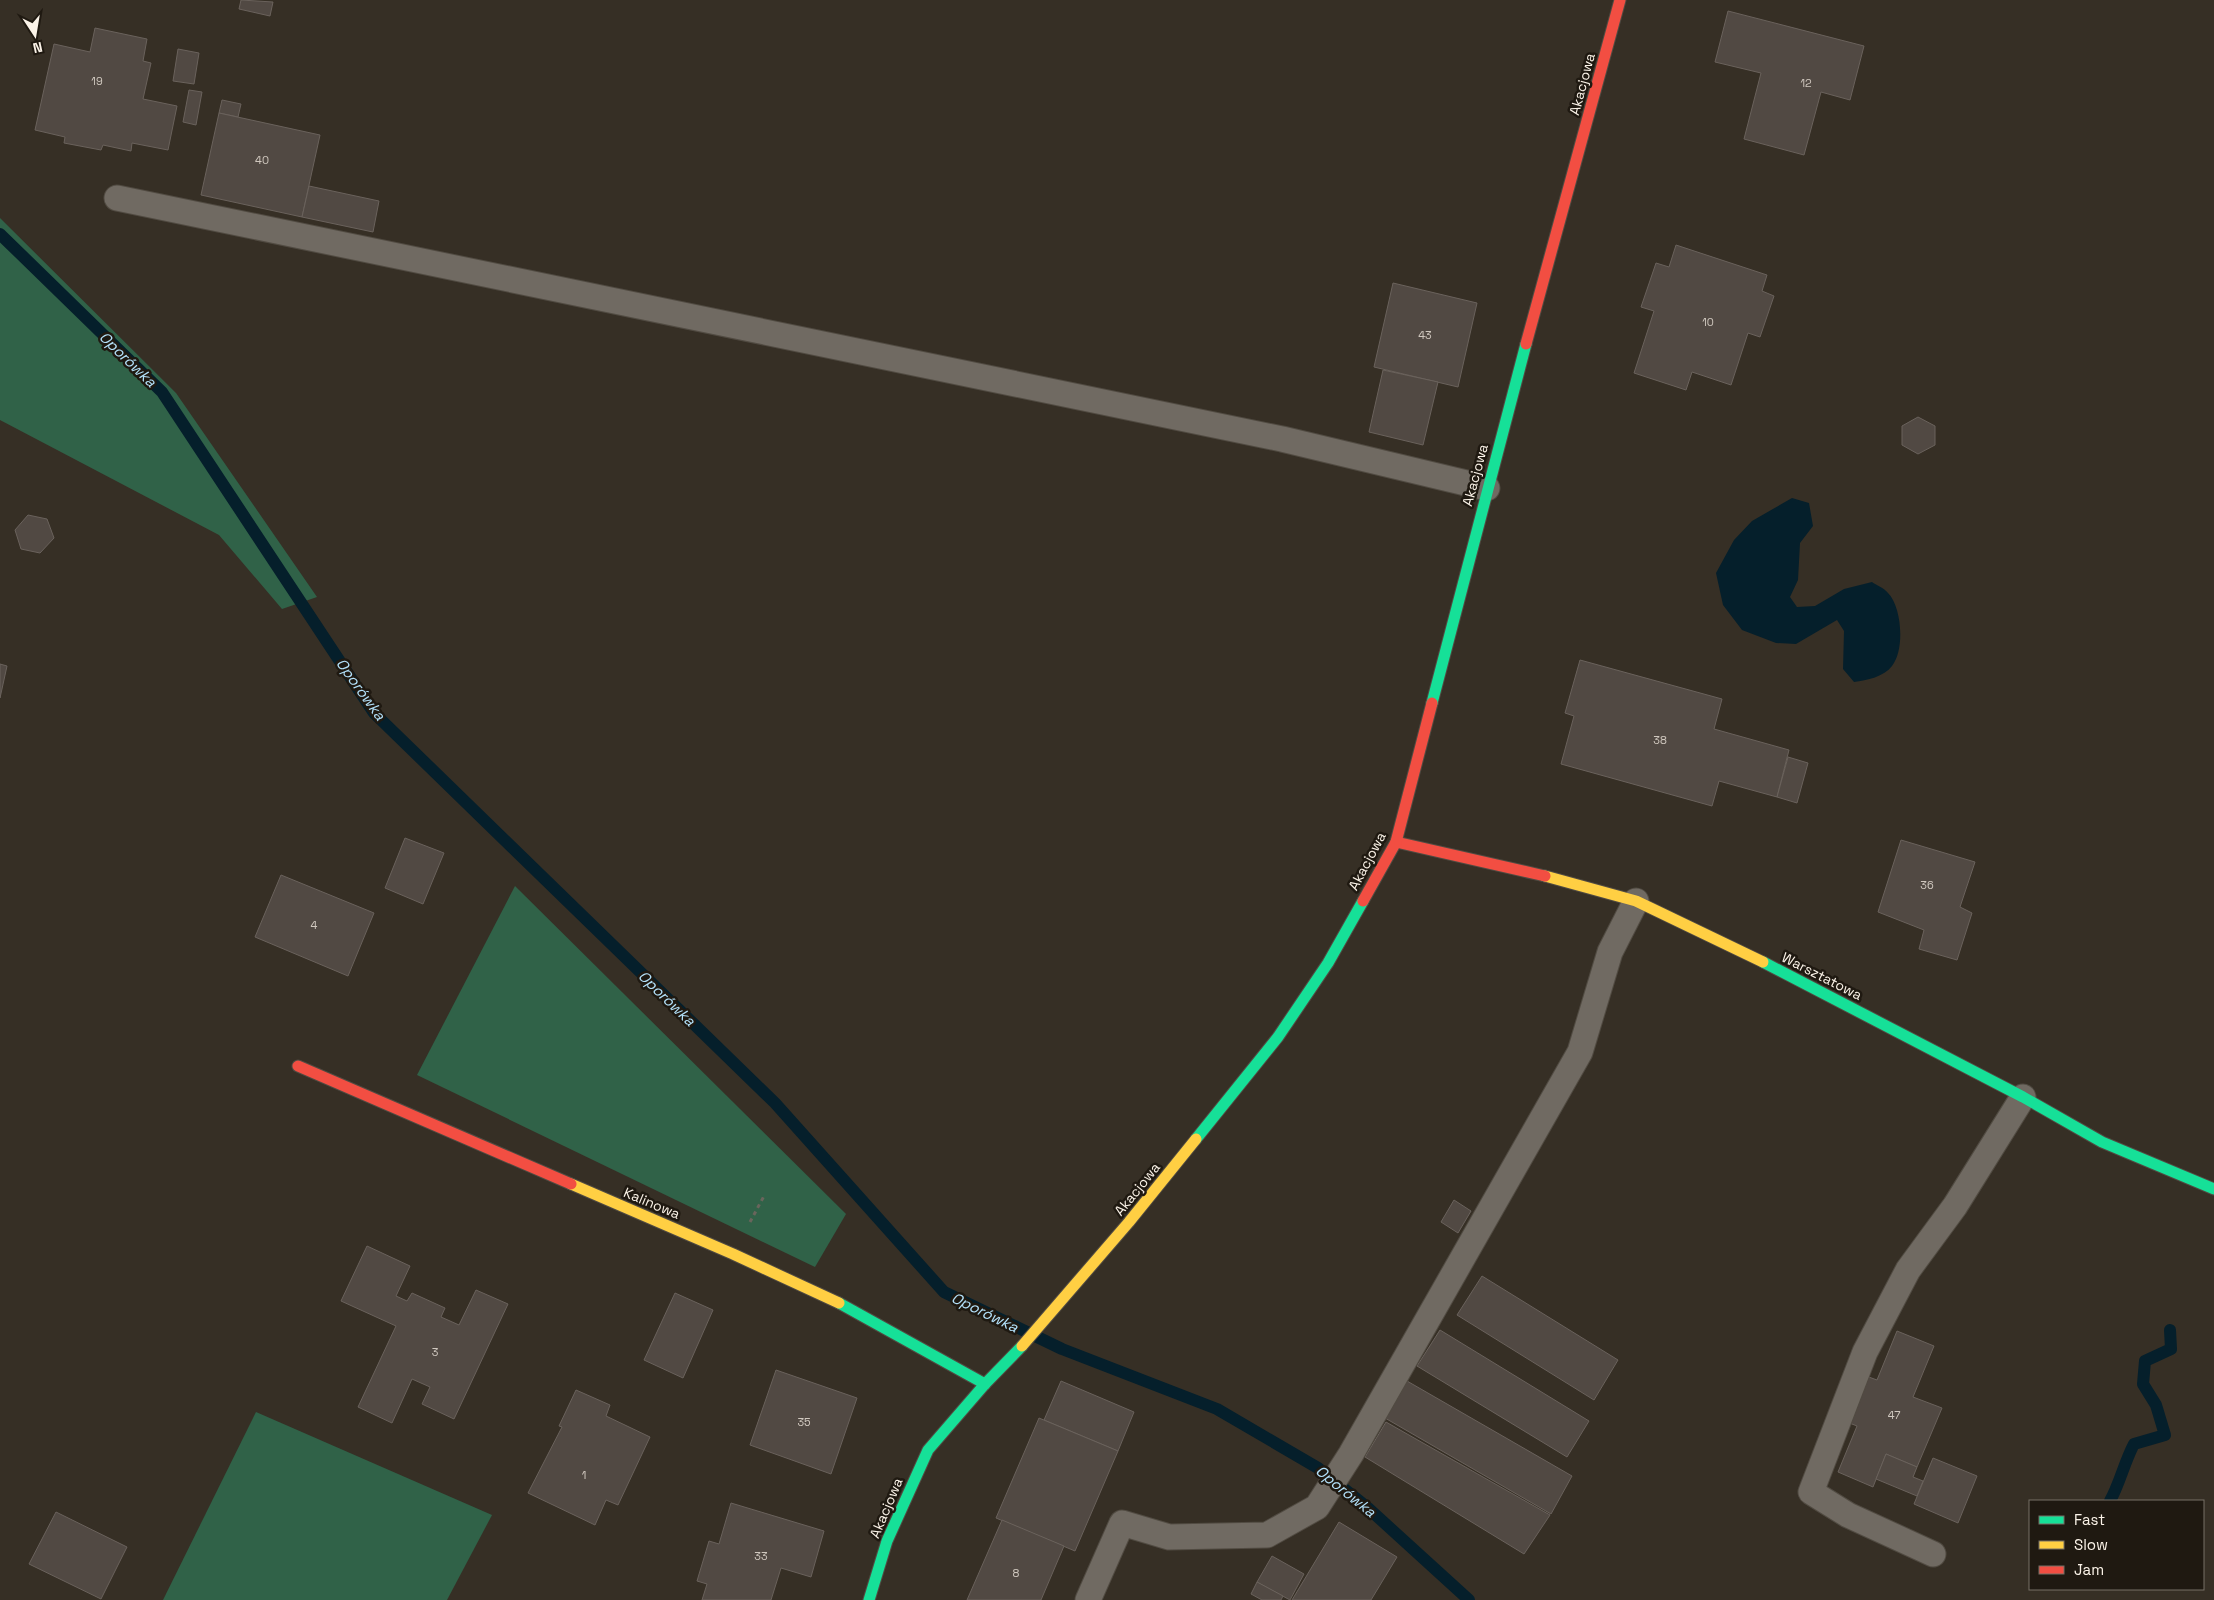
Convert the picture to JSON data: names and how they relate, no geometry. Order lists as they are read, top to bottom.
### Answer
{
  "streets": {
    "street": ["Akacjowa", "Warsztatowa", "Kalinowa"]
  },
  "crossings": [
    ["Akacjowa", "Warsztatowa"],
    ["Akacjowa", "Kalinowa"]
  ],
  "water": ["Oporówka"],
  "house_numbers": [
    "19",
    "12",
    "40",
    "10",
    "43",
    "38",
    "36",
    "4",
    "3",
    "47",
    "35",
    "1",
    "33",
    "8"
  ],
  "legend": ["Fast", "Slow", "Jam"],
  "north": "bottom"
}
